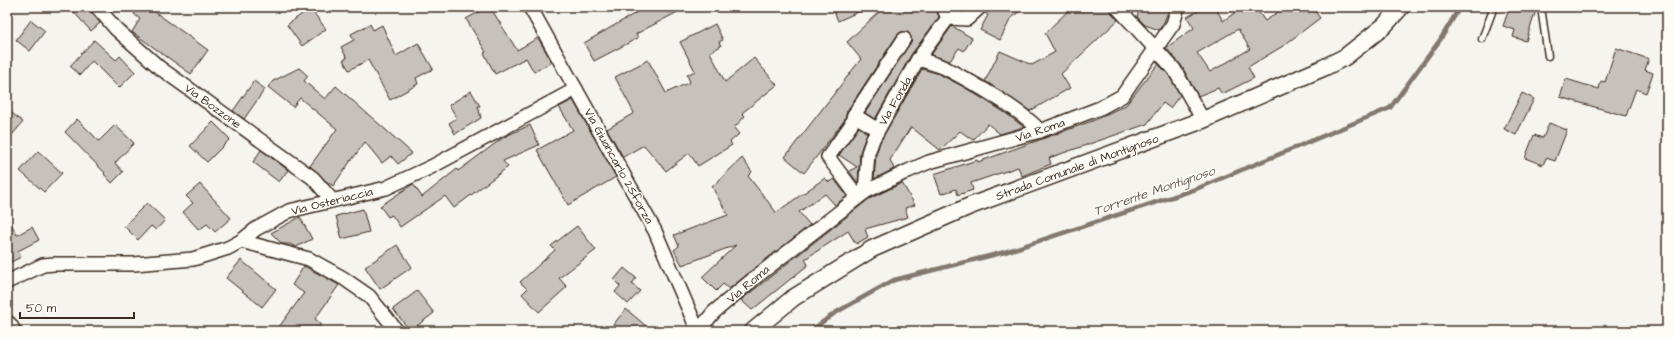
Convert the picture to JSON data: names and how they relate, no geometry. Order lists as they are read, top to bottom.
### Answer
{
  "streets": {
    "street": [
      "Via Fonda",
      "Via Bozzone",
      "Via Roma",
      "Via Giuancarlo 2Sforza",
      "Strada Comunale di Montignoso",
      "Via Osteriaccia"
    ]
  },
  "crossings": [
    ["Via Fonda", "Via Roma"],
    ["Via Bozzone", "Via Osteriaccia"],
    ["Via Roma", "Via Giuancarlo 2Sforza"],
    ["Via Giuancarlo 2Sforza", "Via Osteriaccia"]
  ],
  "water": ["Torrente Montignoso"],
  "scale_bar": "50 m"
}
